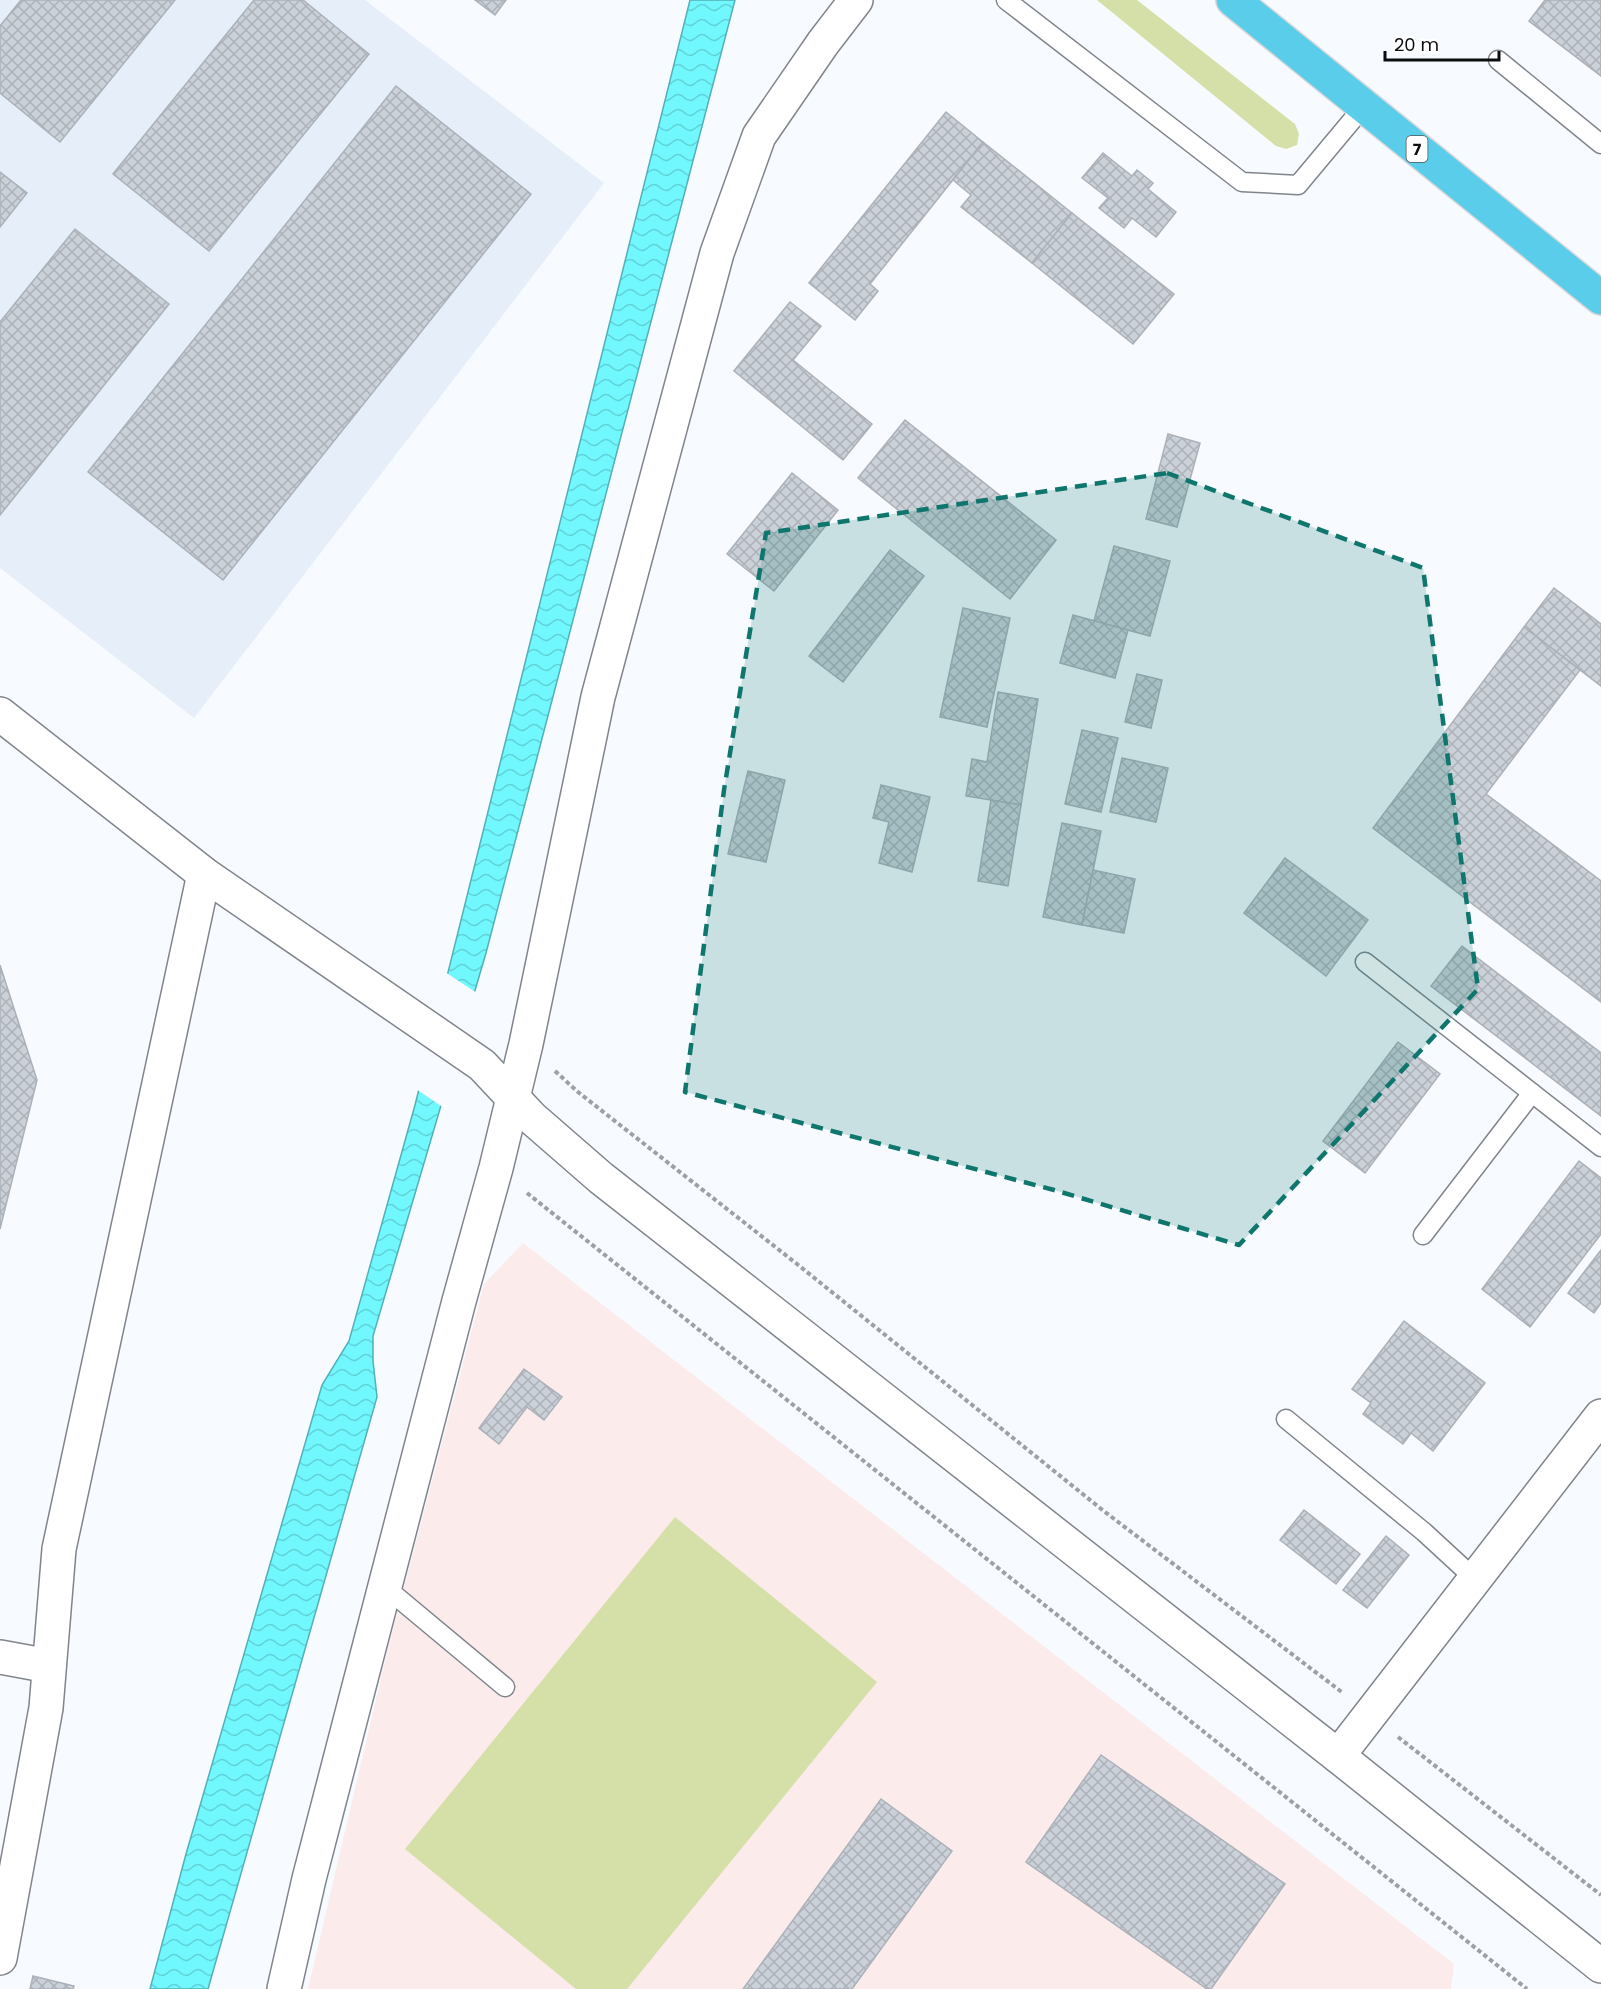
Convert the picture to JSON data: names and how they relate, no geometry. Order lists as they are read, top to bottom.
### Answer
{
  "streets": {
    "highway": ["7"]
  },
  "scale_bar": "20 m"
}
